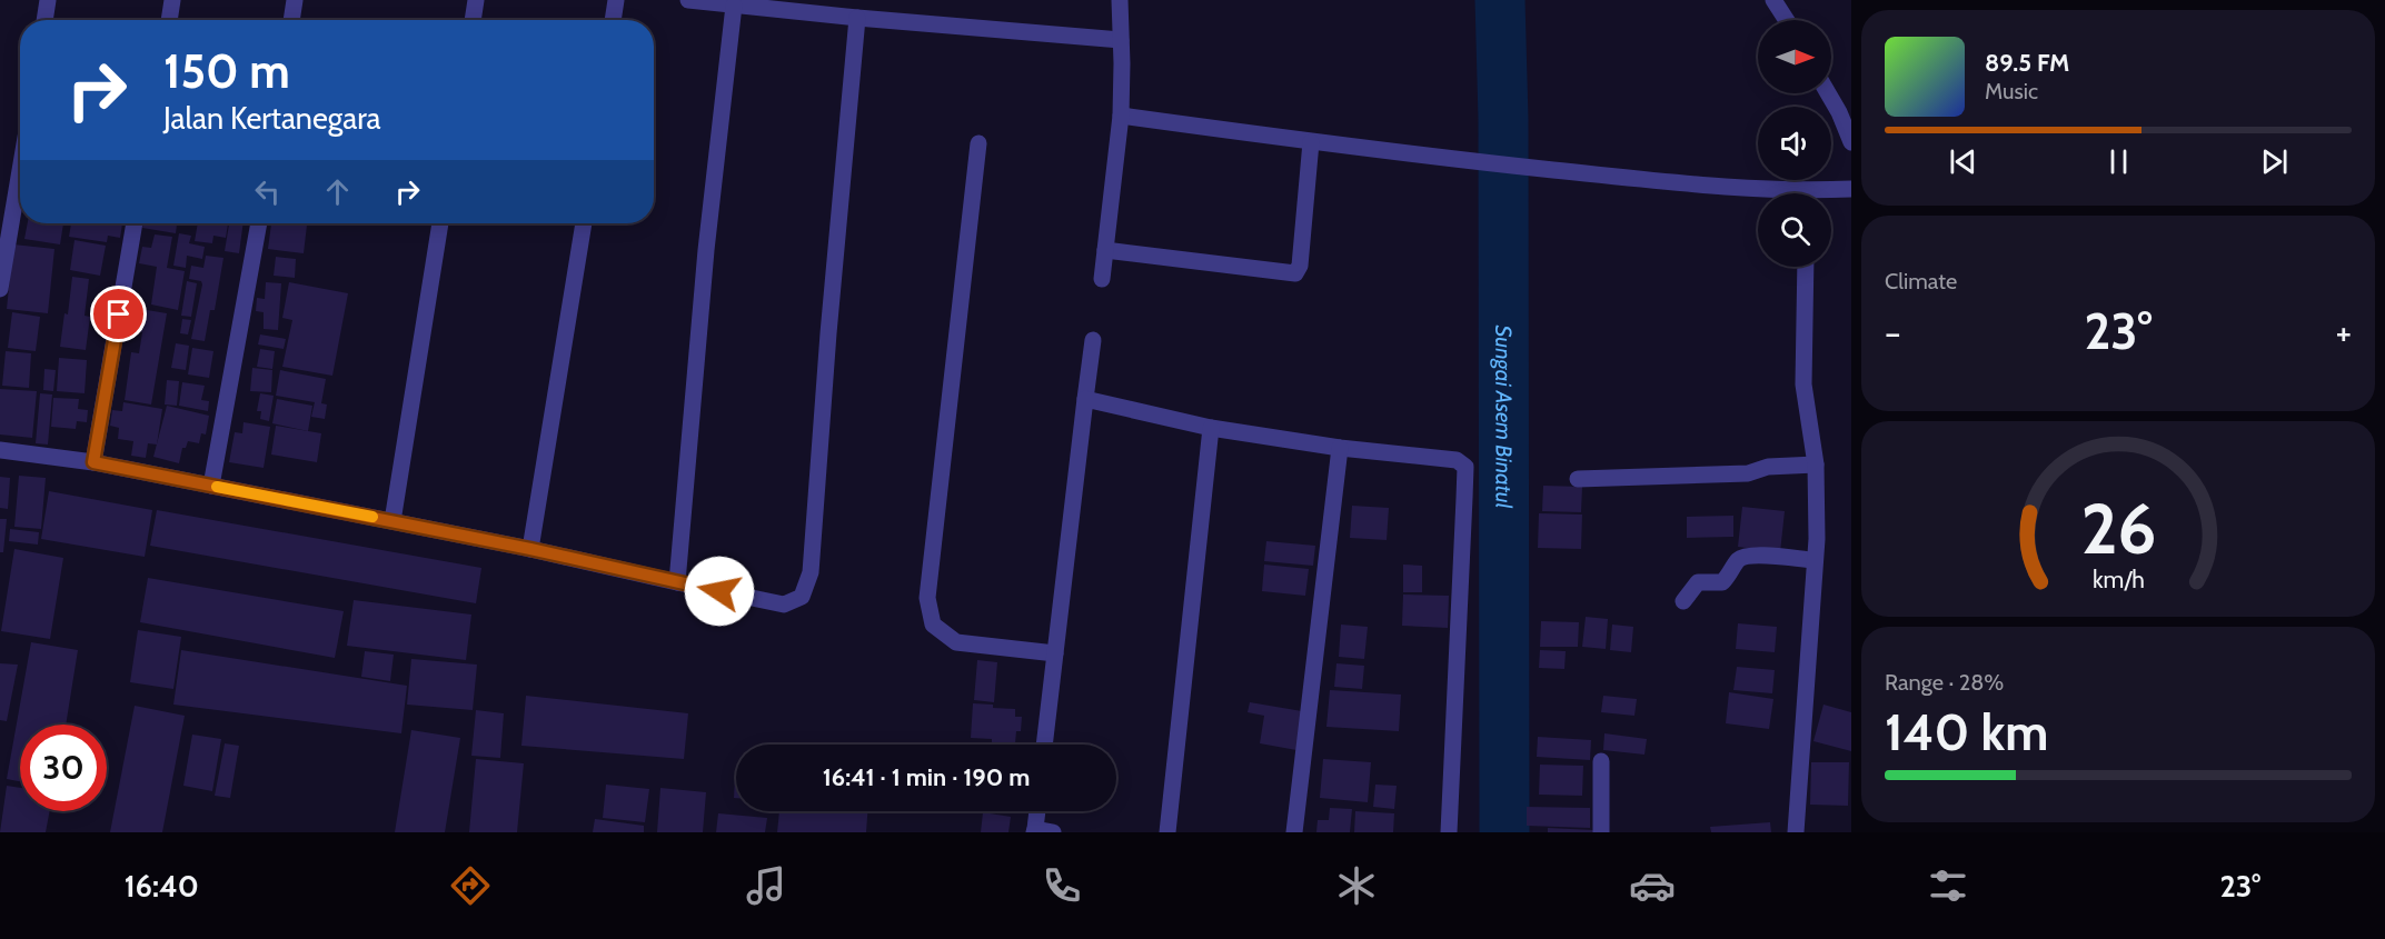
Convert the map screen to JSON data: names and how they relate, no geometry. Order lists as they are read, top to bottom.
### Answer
{
  "water": ["Sungai Asem Binatul"],
  "north": "right",
  "page": {
    "turn": ["150 m", "Jalan Kertanegara"],
    "song": ["89.5 FM", "Music"],
    "tile": [
      "Climate",
      ["Range · 28%", "140 km"]
    ],
    "heat": ["−", "23°", "+"],
    "limit": "30",
    "trip": "16:41 · 1 min · 190 m",
    "tabs": ["16:40", "23°"],
    "gauge": ["26", "km/h"]
  }
}
